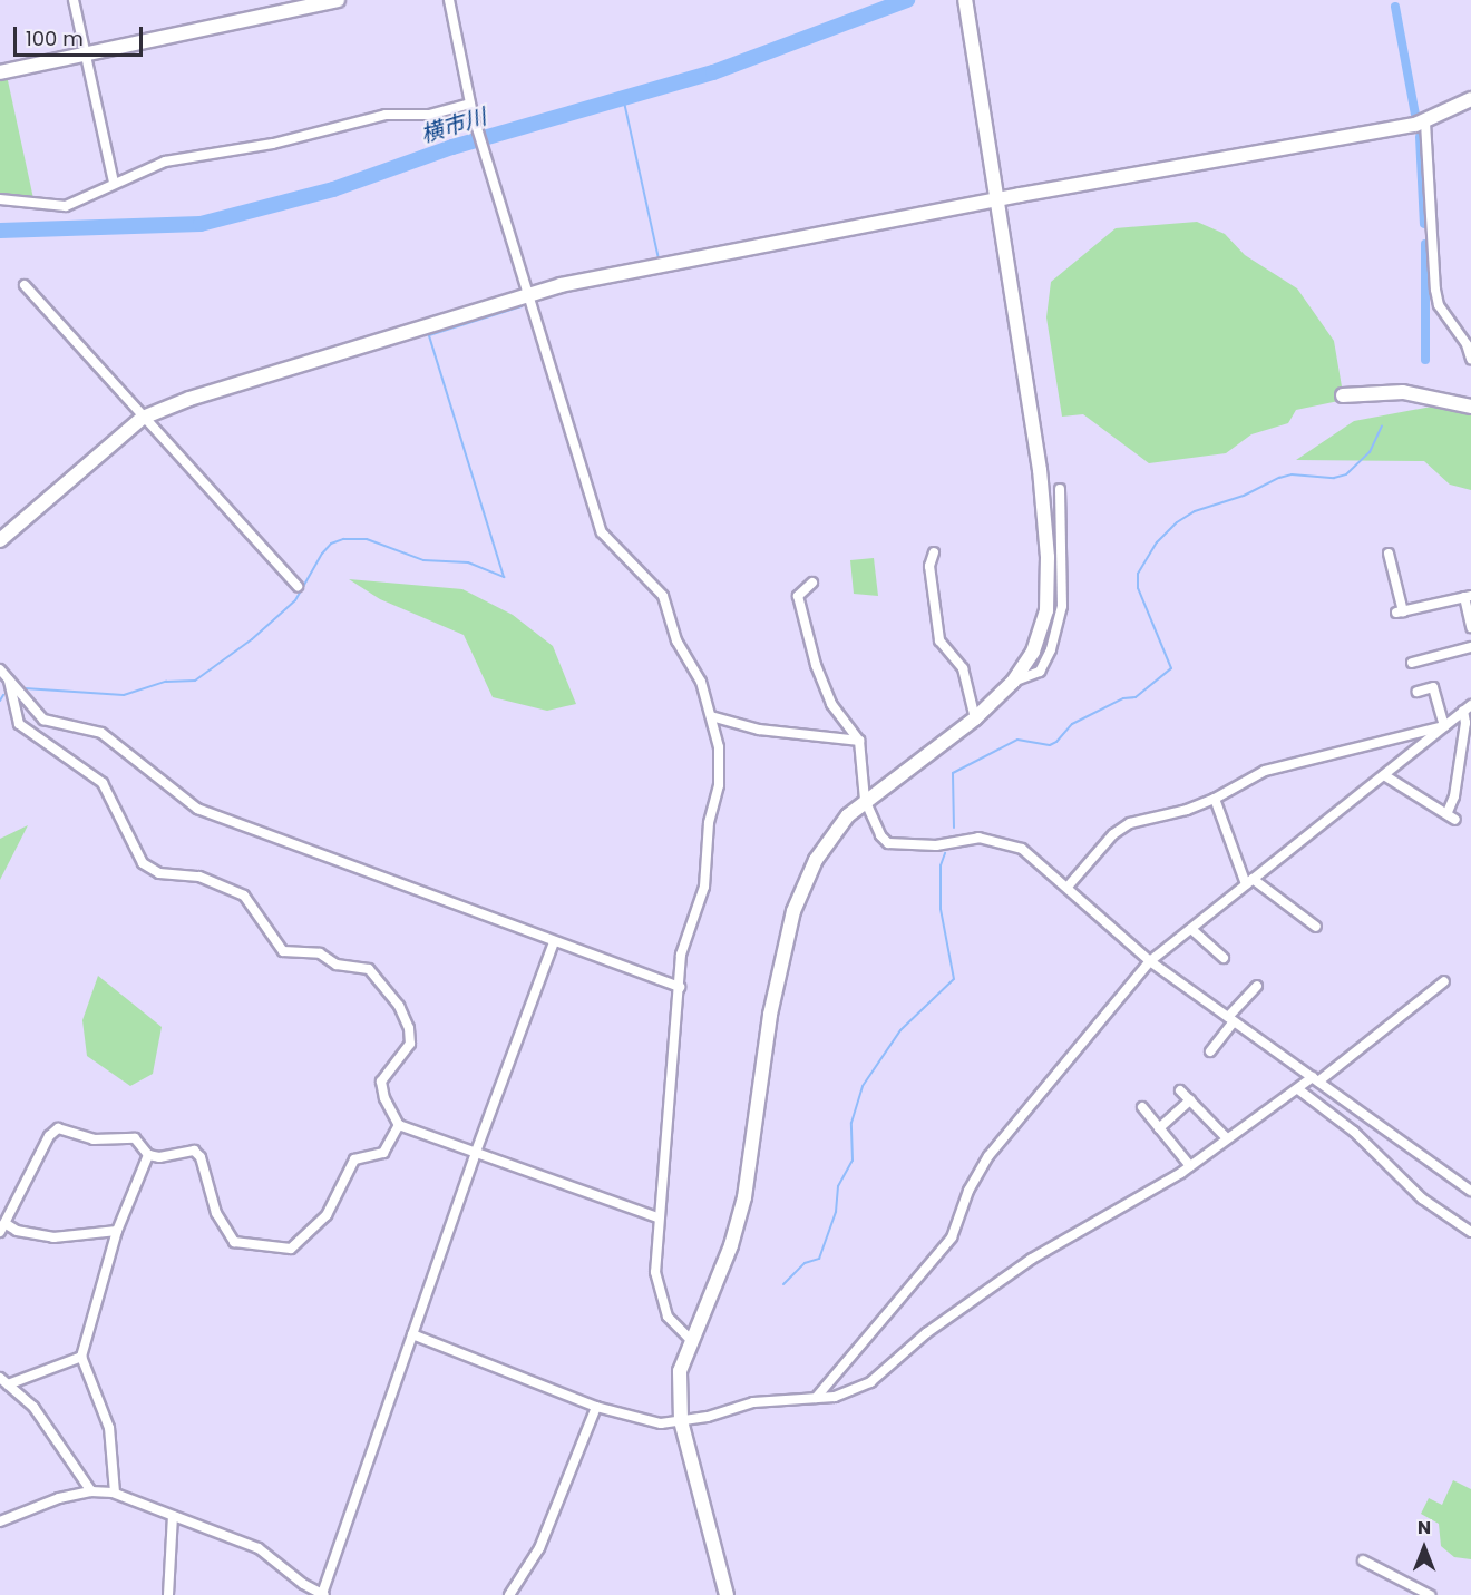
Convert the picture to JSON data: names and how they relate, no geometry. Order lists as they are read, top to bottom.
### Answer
{
  "water": ["横市川"],
  "scale_bar": "100 m",
  "north": "top"
}
